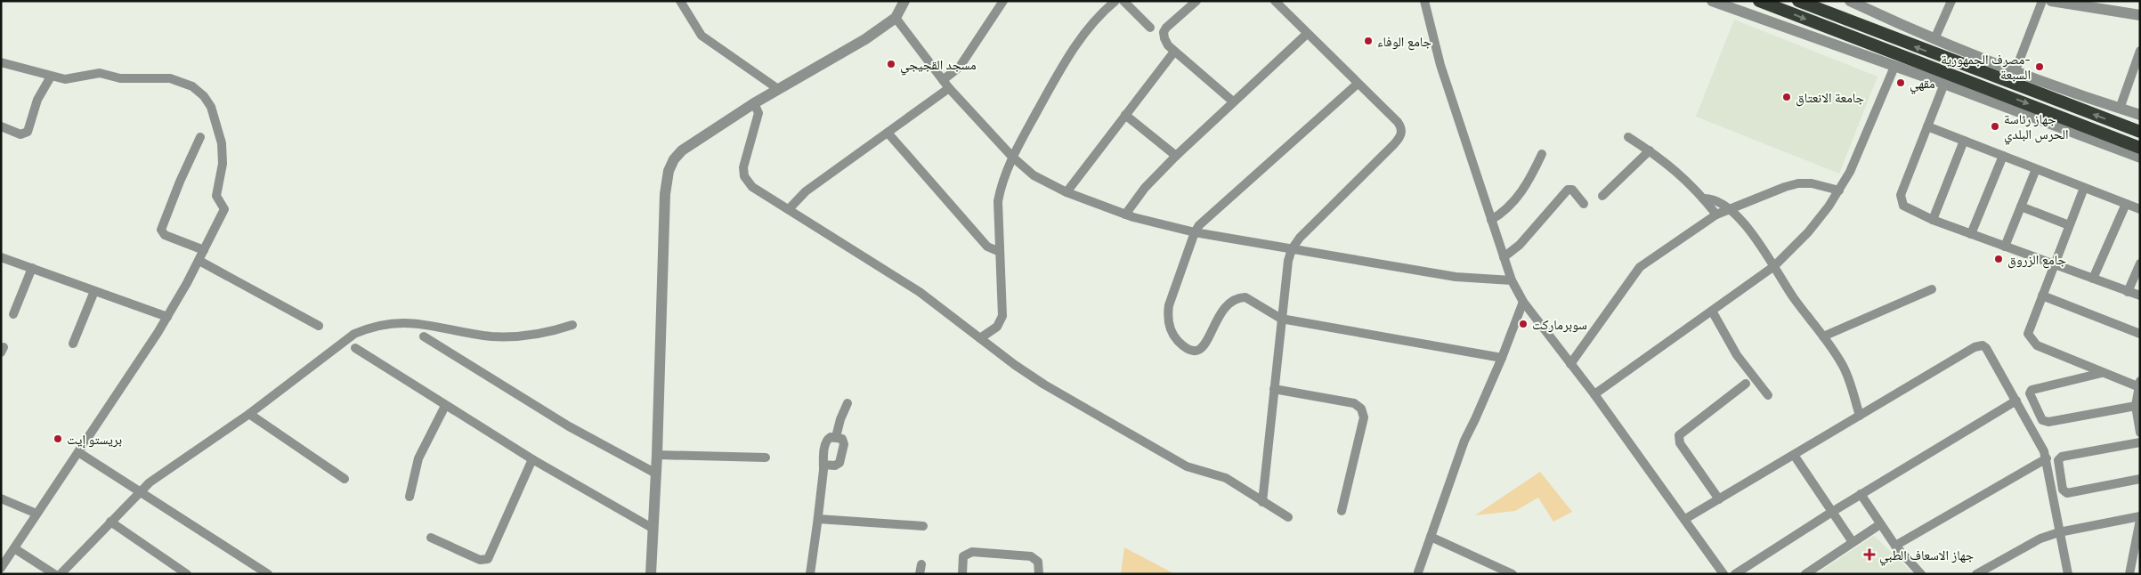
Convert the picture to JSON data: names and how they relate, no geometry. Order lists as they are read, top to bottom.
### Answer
{
  "places": {
    "other": [
      "جامع الوفاء",
      "مسجد القجيجي",
      "مصرف الجمهورية- السبعة",
      "مقهي",
      "جامعة الانعتاق",
      "جهاز رئاسة الحرس البلدي",
      "جامع الزروق",
      "سوبرماركت",
      "بريستو إيت"
    ],
    "health": ["جهاز الاسعاف الطبي"]
  }
}
